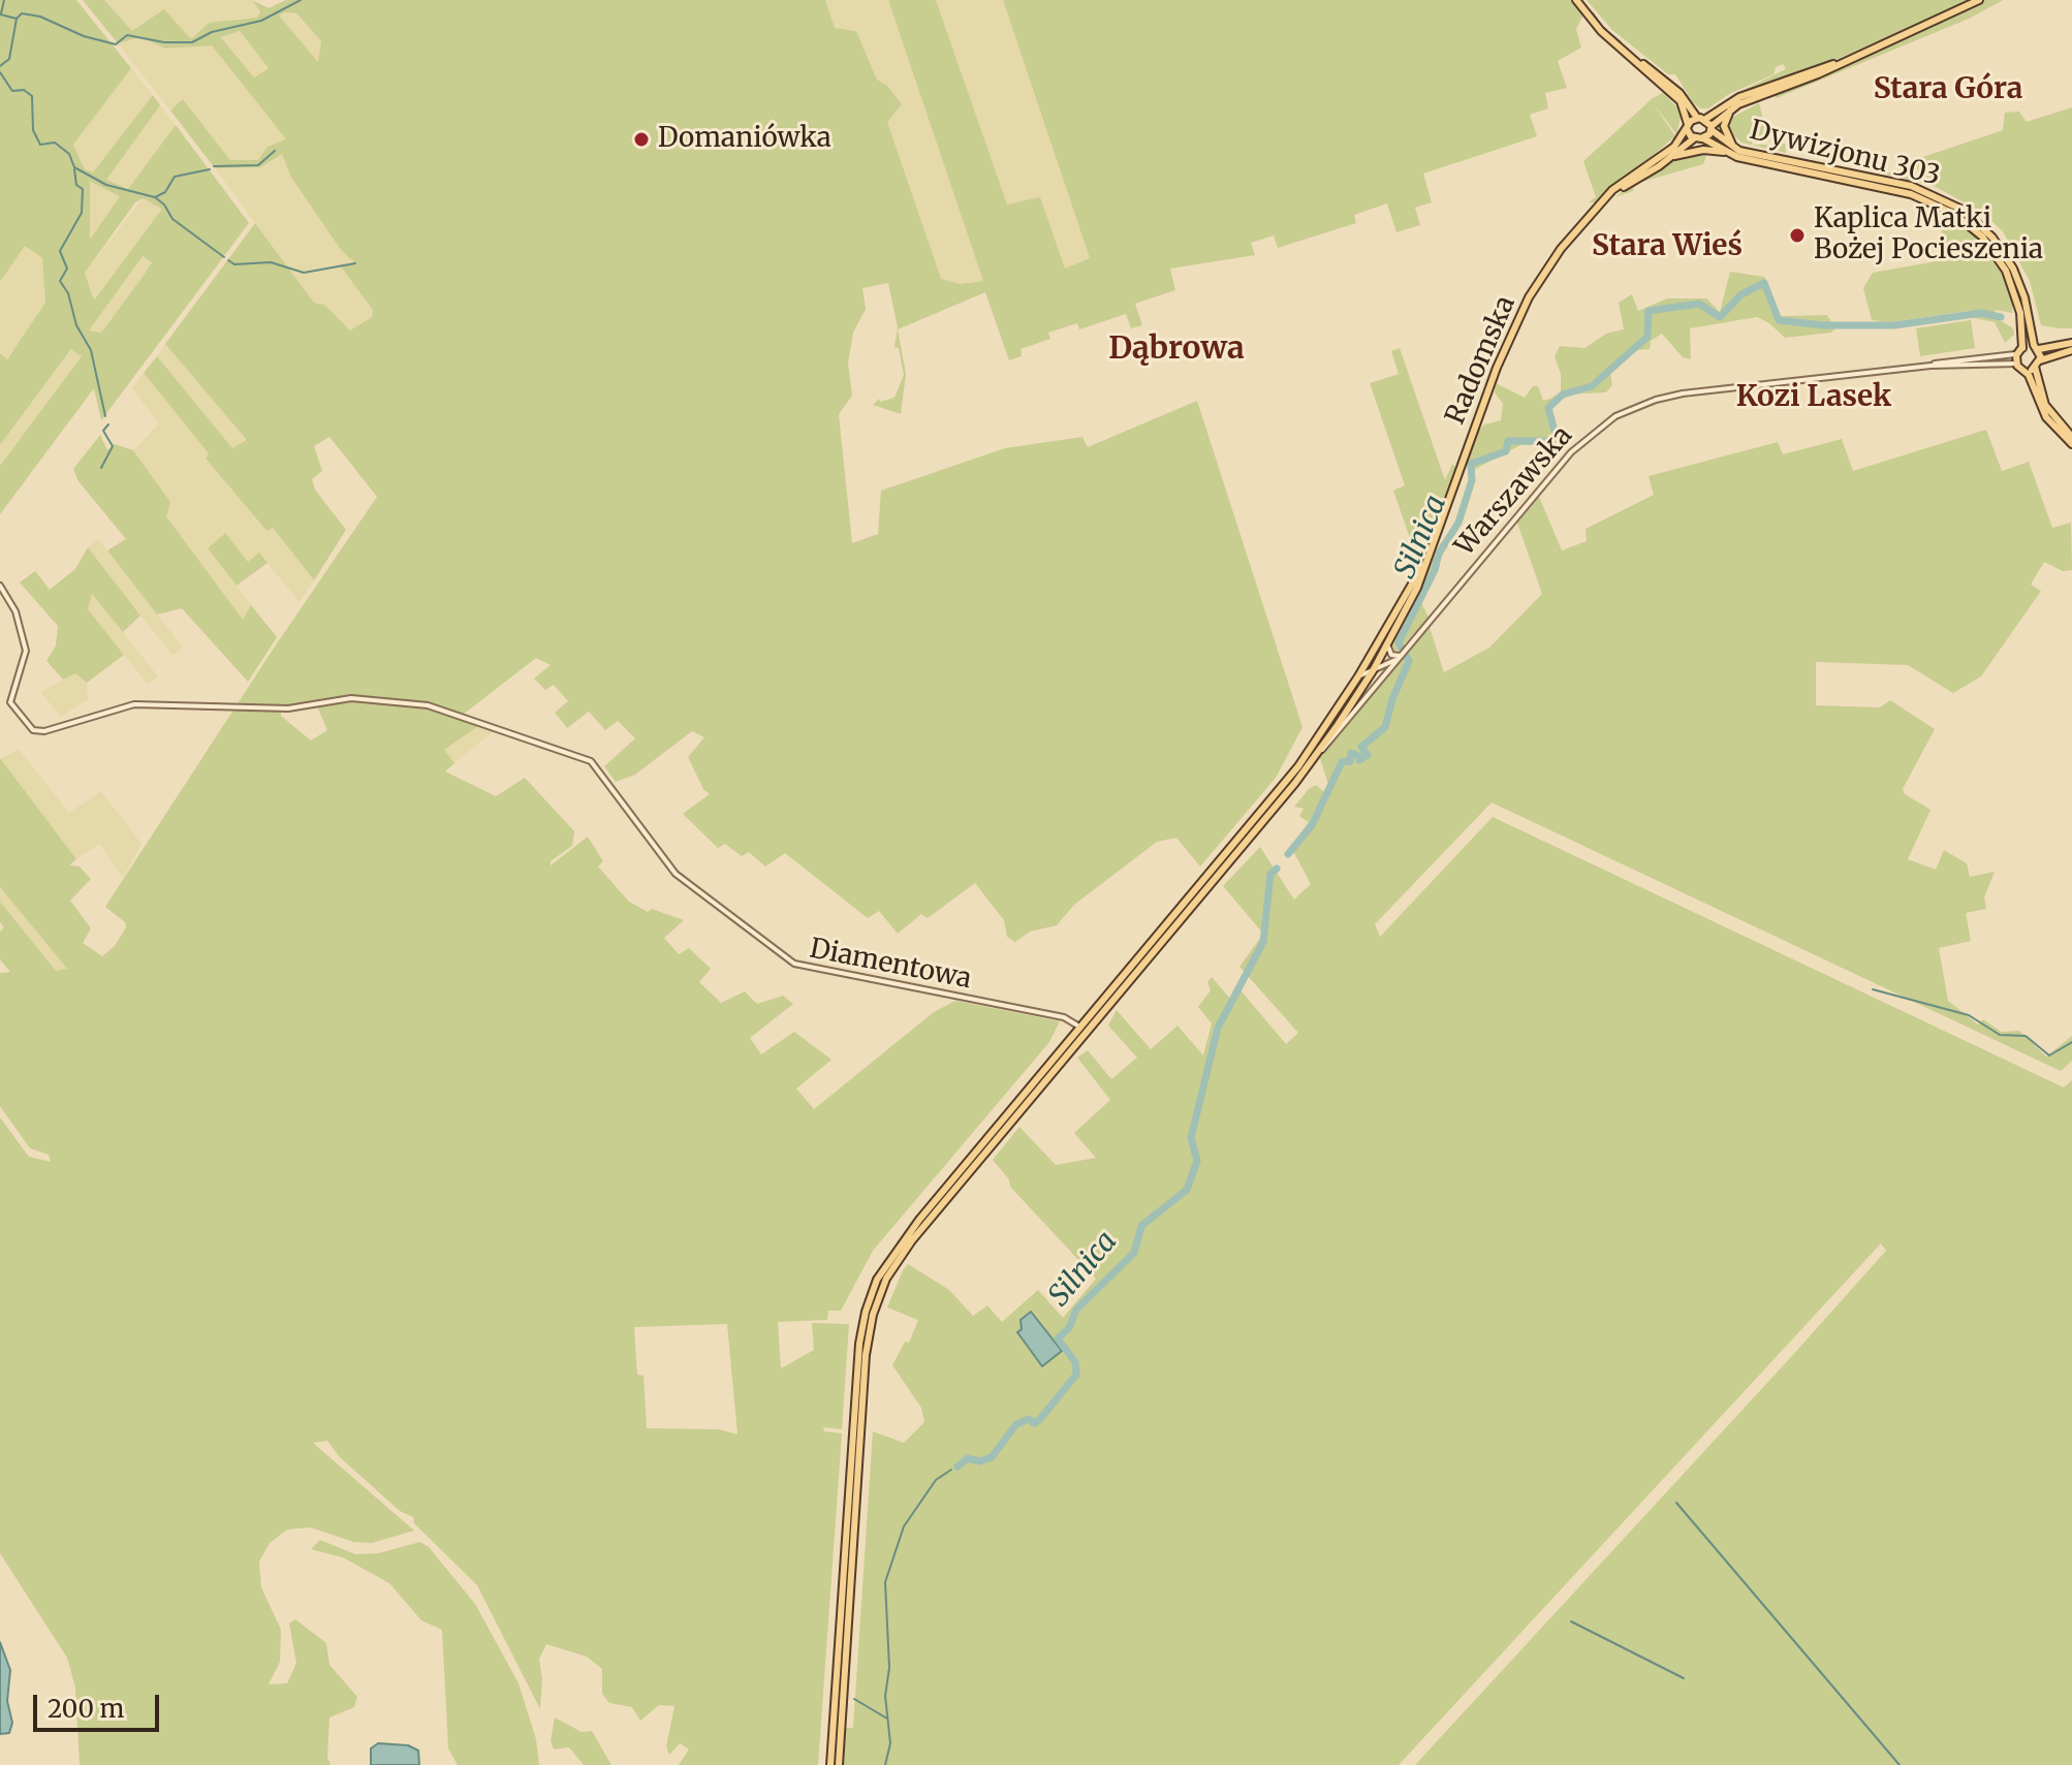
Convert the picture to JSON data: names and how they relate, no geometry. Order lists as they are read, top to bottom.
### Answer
{
  "streets": {
    "main road": ["Dywizjonu 303", "Radomska"],
    "street": ["Warszawska", "Diamentowa"]
  },
  "crossings": [
    ["Dywizjonu 303", "Radomska"],
    ["Dywizjonu 303", "Warszawska"],
    ["Radomska", "Warszawska"]
  ],
  "districts": [
    "Stara Góra",
    "Stara Wieś",
    "Dąbrowa",
    "Kozi Lasek"
  ],
  "water": ["Silnica"],
  "places": ["Domaniówka", "Kaplica Matki Bożej Pocieszenia"],
  "scale_bar": "200 m"
}
